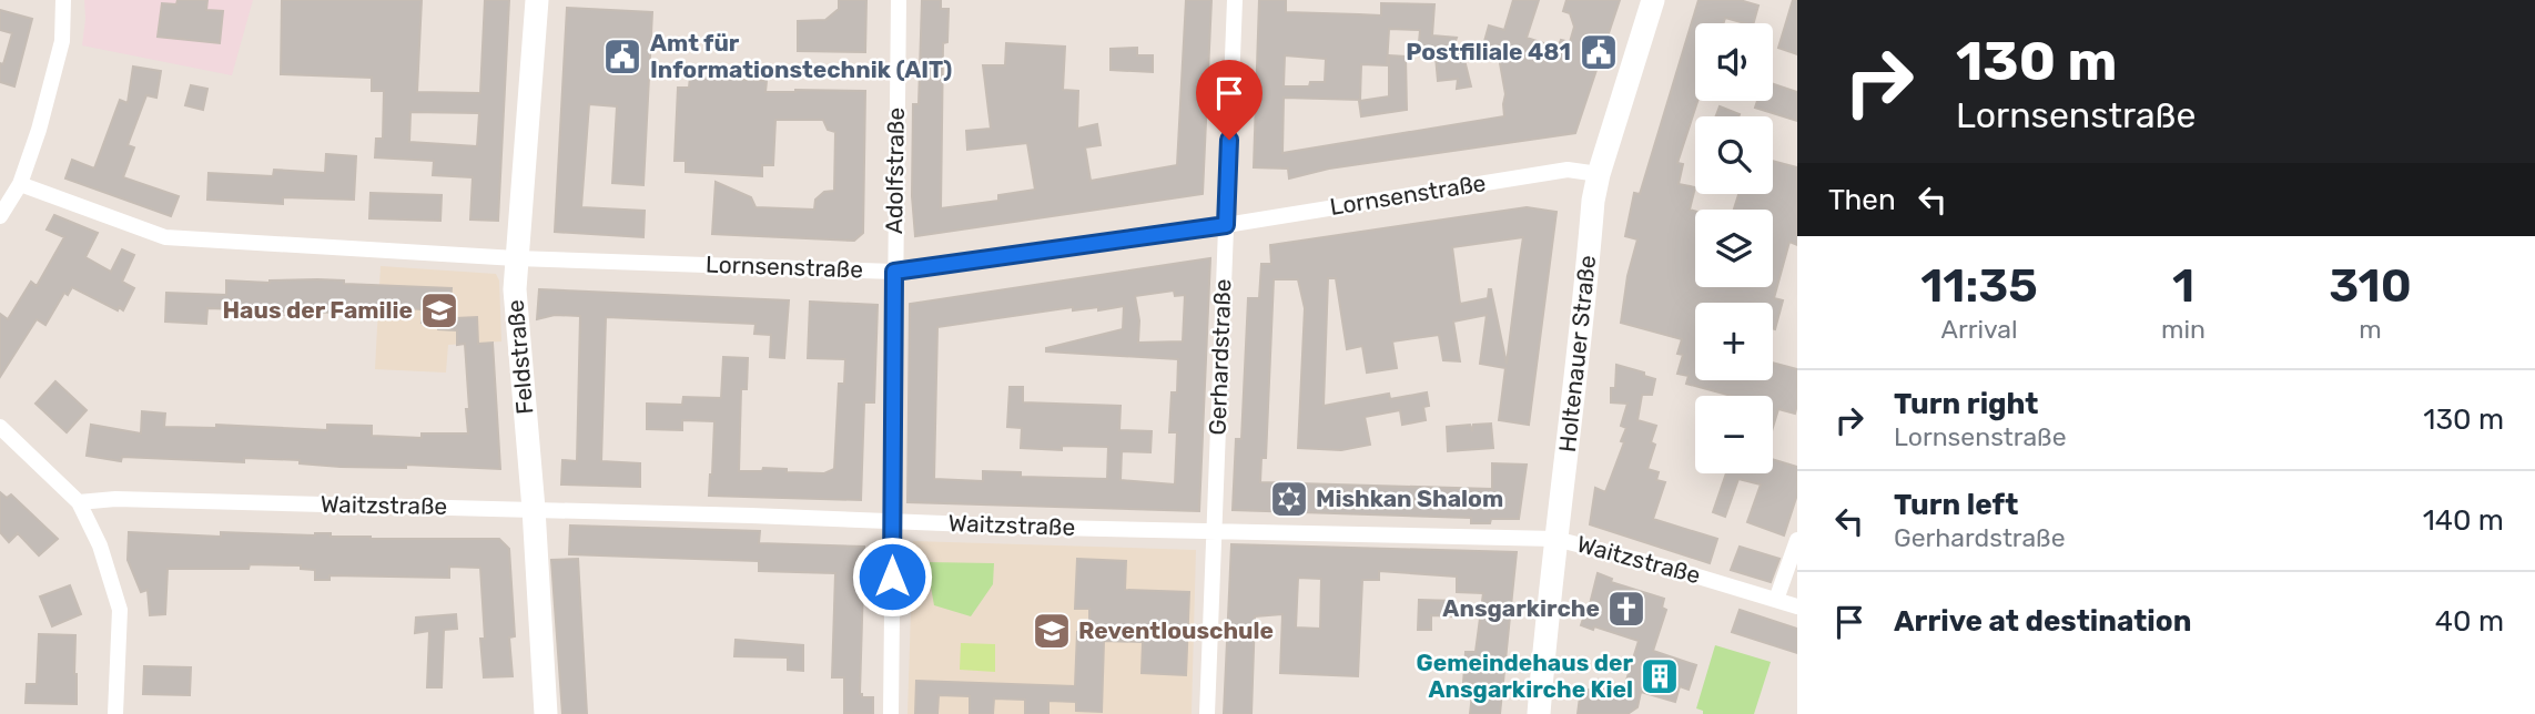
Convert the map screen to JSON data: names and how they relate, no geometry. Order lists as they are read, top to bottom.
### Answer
{
  "streets": {
    "main road": ["Holtenauer Straße", "Feldstraße"],
    "street": [
      "Adolfstraße",
      "Lornsenstraße",
      "Gerhardstraße",
      "Waitzstraße"
    ]
  },
  "crossings": [
    ["Adolfstraße", "Lornsenstraße"],
    ["Adolfstraße", "Waitzstraße"],
    ["Lornsenstraße", "Holtenauer Straße"],
    ["Lornsenstraße", "Feldstraße"],
    ["Lornsenstraße", "Gerhardstraße"],
    ["Holtenauer Straße", "Waitzstraße"],
    ["Feldstraße", "Waitzstraße"],
    ["Gerhardstraße", "Waitzstraße"]
  ],
  "places": {
    "public building": ["Postfiliale 481", "Amt für Informationstechnik (AIT)"],
    "school or university": ["Haus der Familie", "Reventlouschule"],
    "synagogue": ["Mishkan Shalom"],
    "church": ["Ansgarkirche"],
    "building": ["Gemeindehaus der Ansgarkirche Kiel"]
  },
  "page": {
    "turn": ["130 m", "Lornsenstraße"],
    "map_buttons": ["+", "−"],
    "then": "Then",
    "eta": [
      "11:35",
      "Arrival",
      "1",
      "min",
      "310",
      "m"
    ],
    "list": [
      {
        "name": "Turn right",
        "note": "Lornsenstraße",
        "value": "130 m"
      },
      {
        "name": "Turn left",
        "note": "Gerhardstraße",
        "value": "140 m"
      },
      {
        "name": "Arrive at destination",
        "value": "40 m"
      }
    ]
  }
}
